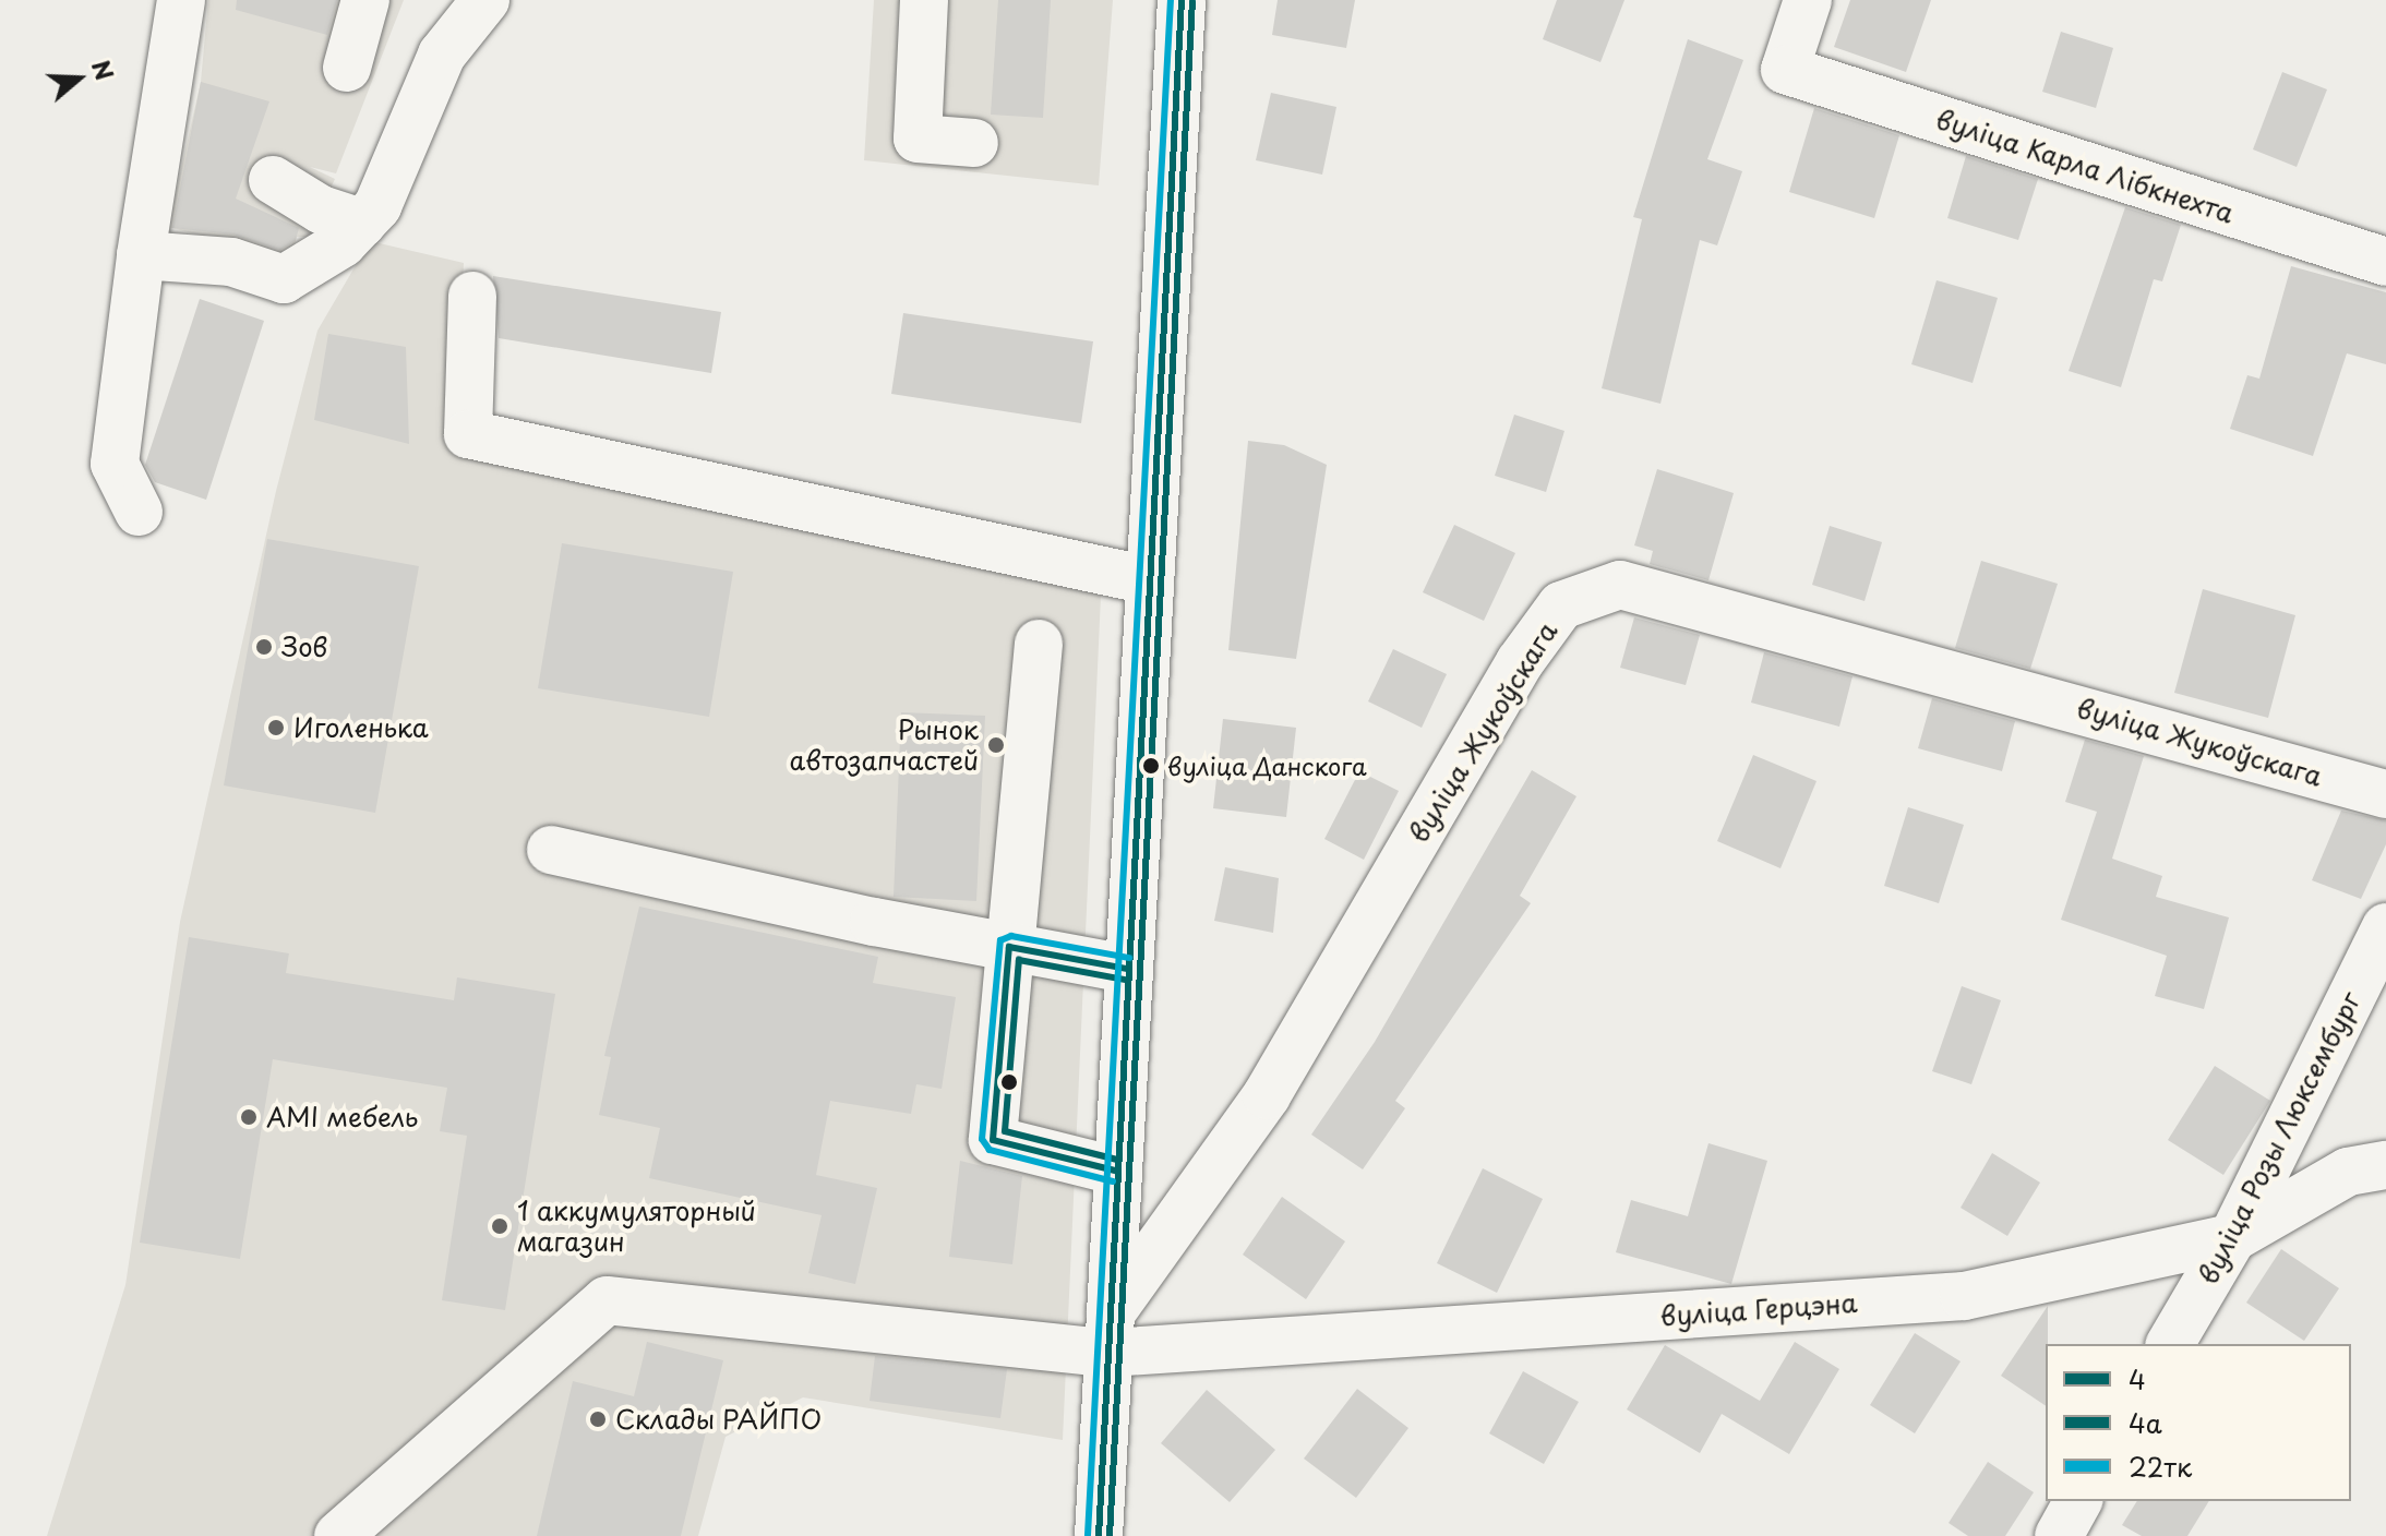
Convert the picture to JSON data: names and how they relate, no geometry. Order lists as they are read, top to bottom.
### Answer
{
  "streets": {
    "street": [
      "вуліца Карла Лібкнехта",
      "вуліца Жукоўскага",
      "вуліца Розы Люксембург",
      "вуліца Герцэна"
    ]
  },
  "crossings": [
    ["вуліца Жукоўскага", "вуліца Герцэна"],
    ["вуліца Розы Люксембург", "вуліца Герцэна"]
  ],
  "places": [
    "Зов",
    "Иголенька",
    "Рынок автозапчастей",
    "вуліца Данскога",
    "AMI мебель",
    "1 аккумуляторный магазин",
    "Склады РАЙПО"
  ],
  "lines": ["transit line 4", "transit line 22тк", "transit line 4а"],
  "legend": ["4", "4а", "22тк"],
  "north": "right"
}
